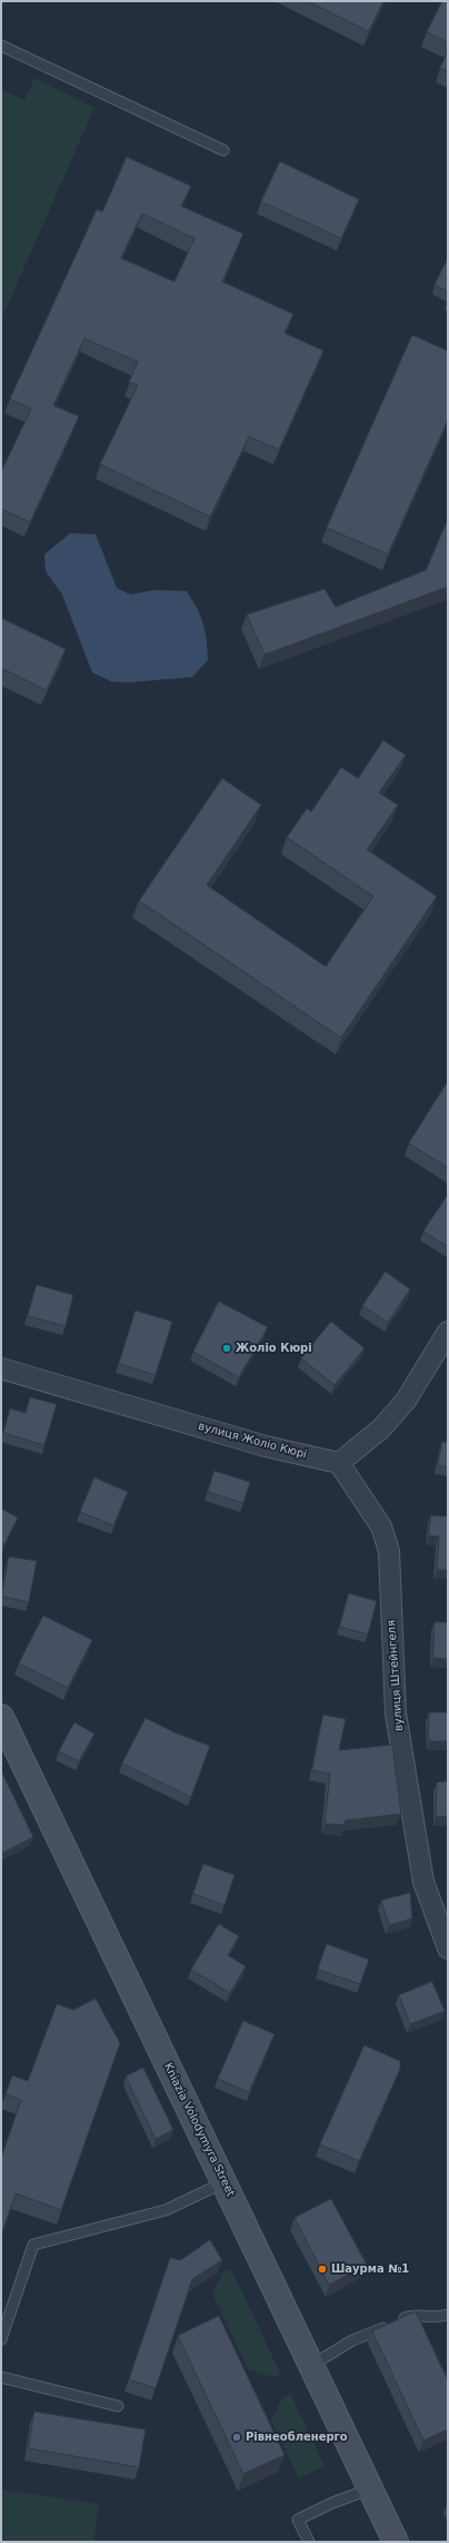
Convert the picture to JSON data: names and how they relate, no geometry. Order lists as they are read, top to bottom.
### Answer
{
  "streets": {
    "main road": ["Kniazia Volodymyra Street"],
    "street": ["вулиця Жоліо Кюрі", "вулиця Штейнгеля"]
  },
  "crossings": [
    ["вулиця Жоліо Кюрі", "вулиця Штейнгеля"]
  ],
  "places": ["Жоліо Кюрі", "Шаурма №1", "Рівнеобленерго"]
}
